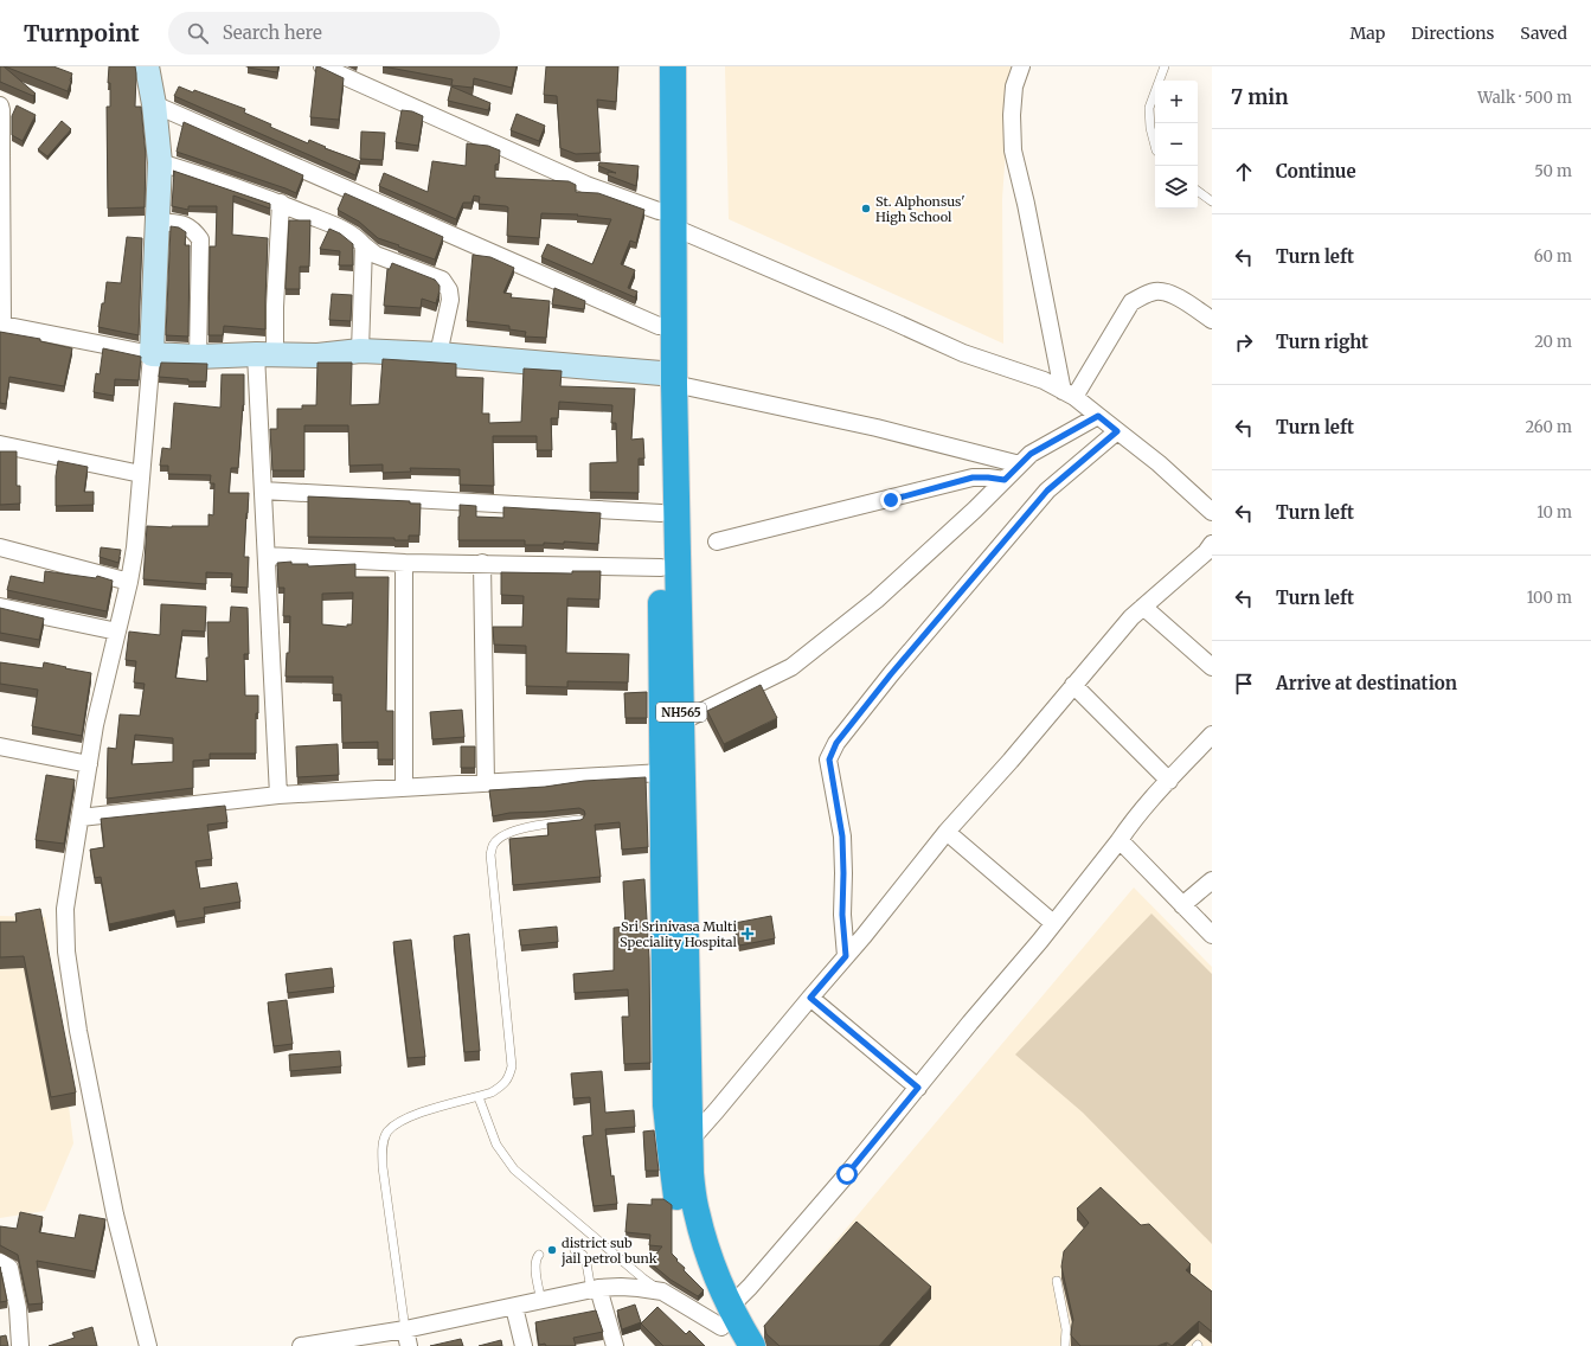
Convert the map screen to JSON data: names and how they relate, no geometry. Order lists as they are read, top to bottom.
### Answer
{
  "streets": {
    "highway": ["NH565"]
  },
  "places": {
    "other": ["St. Alphonsus' High School", "district sub jail petrol bunk"],
    "health": ["Sri Srinivasa Multi Speciality Hospital"]
  },
  "page": {
    "header": "Turnpoint",
    "search": "Search here",
    "nav": ["Map", "Directions", "Saved"],
    "heading": ["7 min", "Walk · 500 m"],
    "map_buttons": ["+", "−"],
    "list": [
      ["Continue", "50 m"],
      ["Turn left", "60 m"],
      ["Turn right", "20 m"],
      ["Turn left", "260 m"],
      ["Turn left", "10 m"],
      ["Turn left", "100 m"],
      "Arrive at destination"
    ]
  }
}
